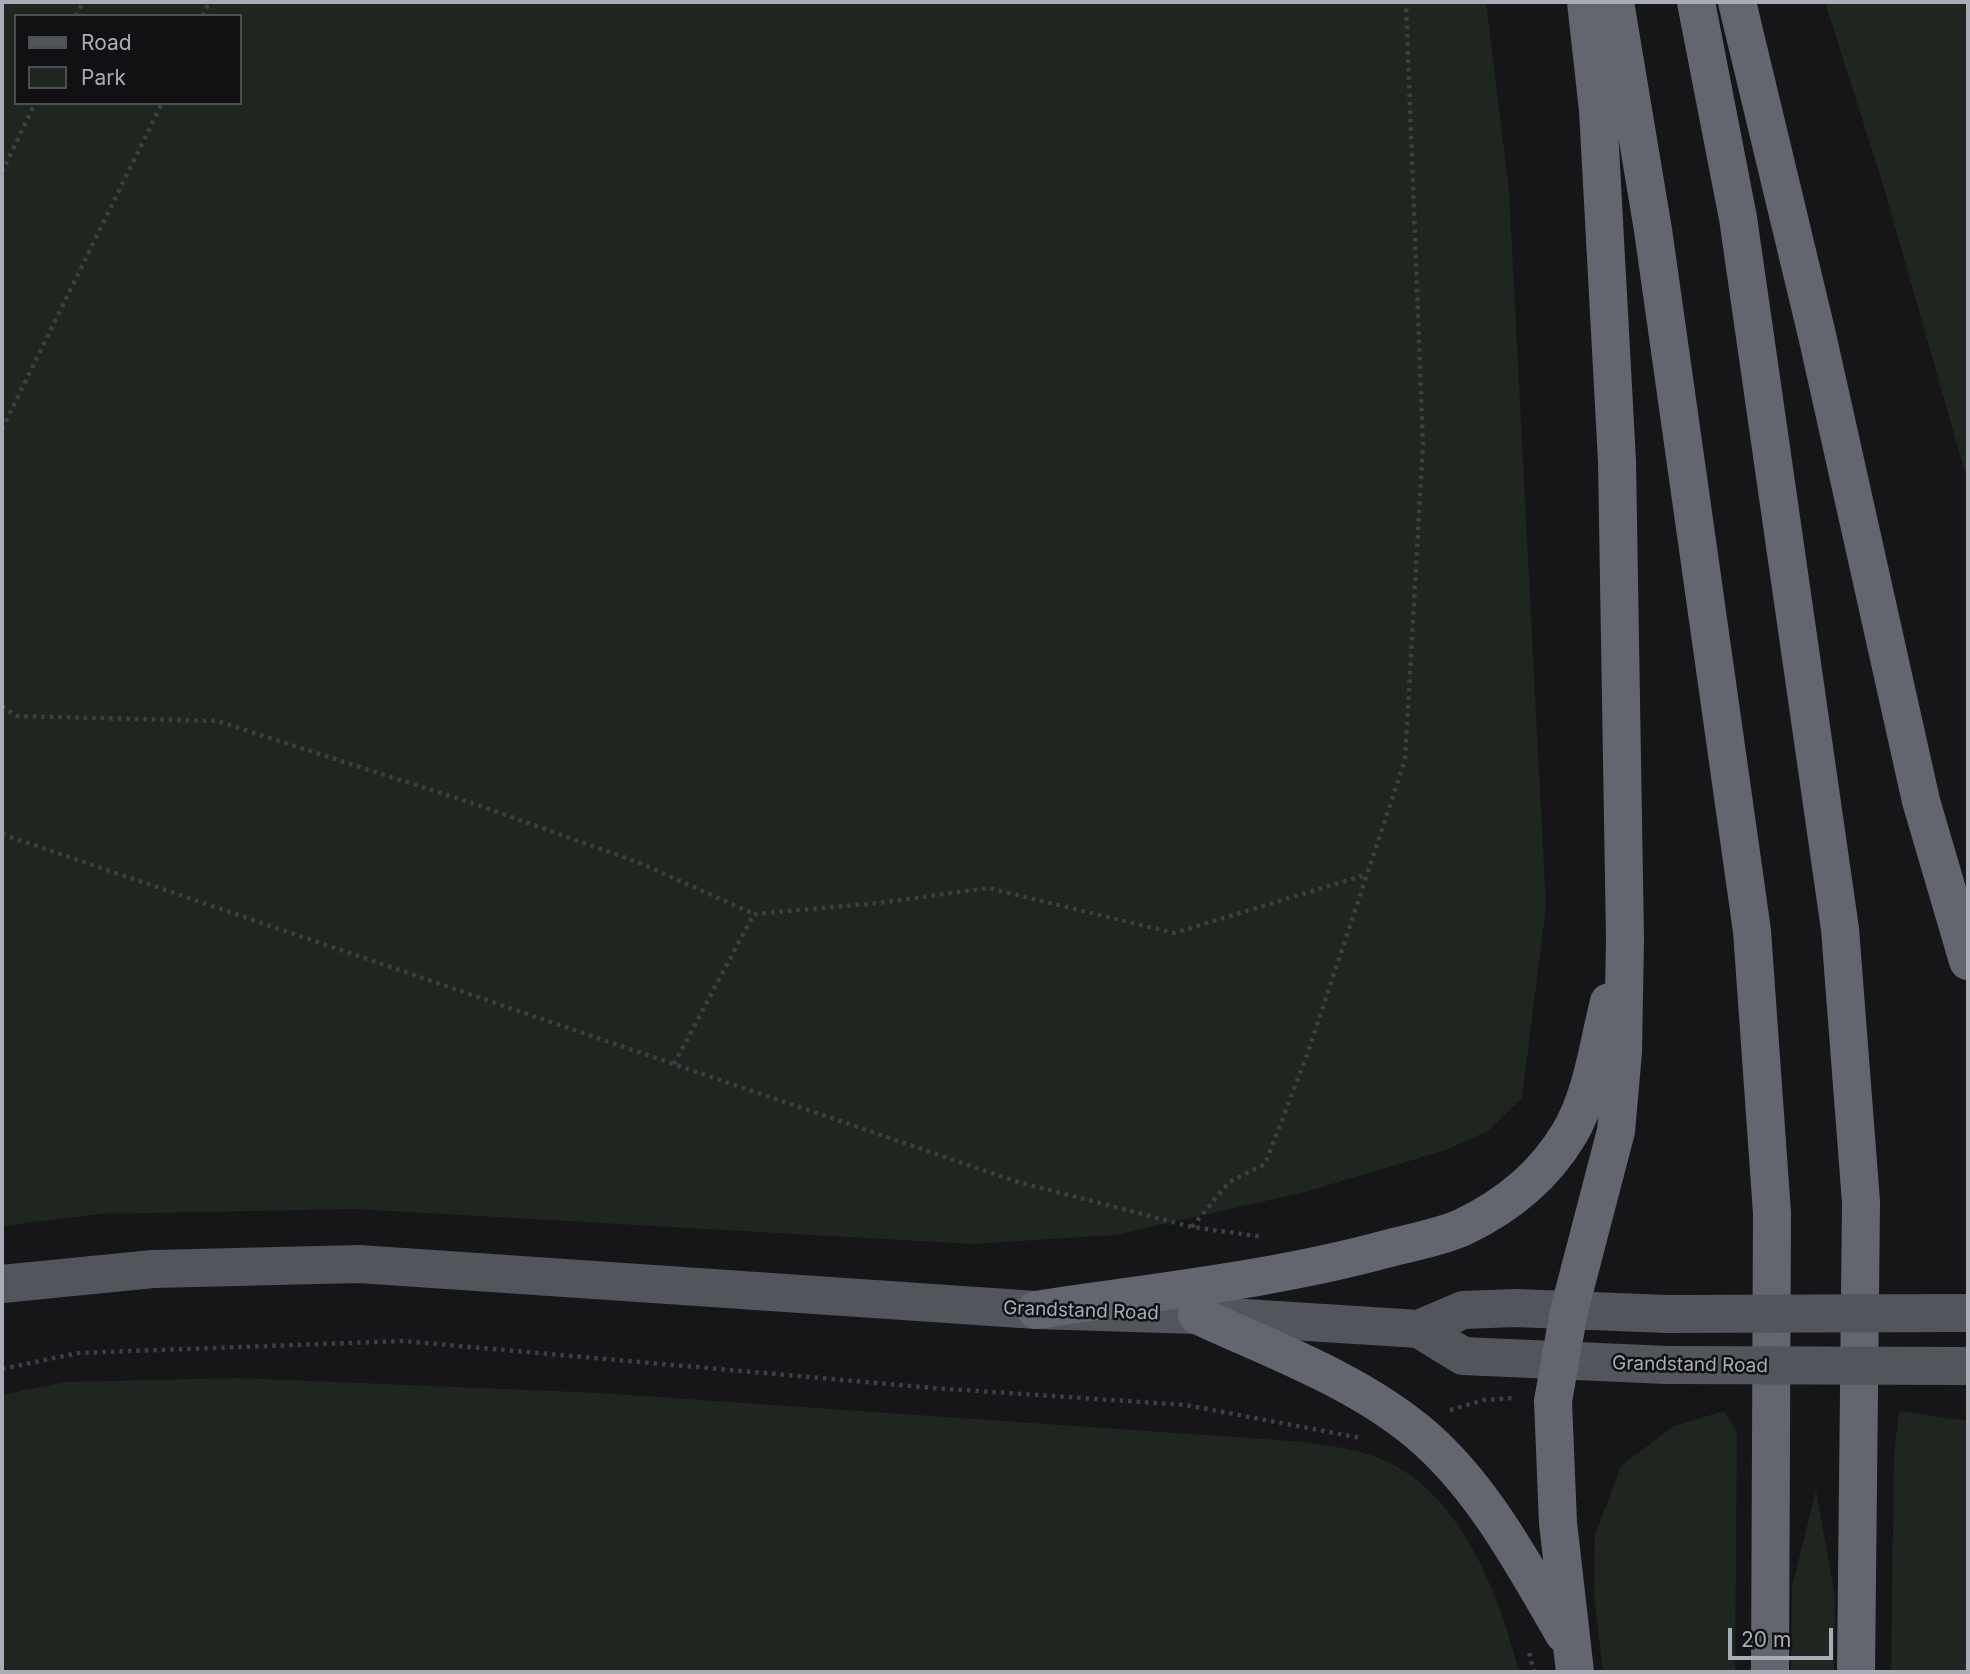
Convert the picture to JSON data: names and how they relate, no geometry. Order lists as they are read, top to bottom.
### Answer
{
  "streets": {
    "main road": ["Grandstand Road"]
  },
  "legend": ["Road", "Park"],
  "scale_bar": "20 m"
}
